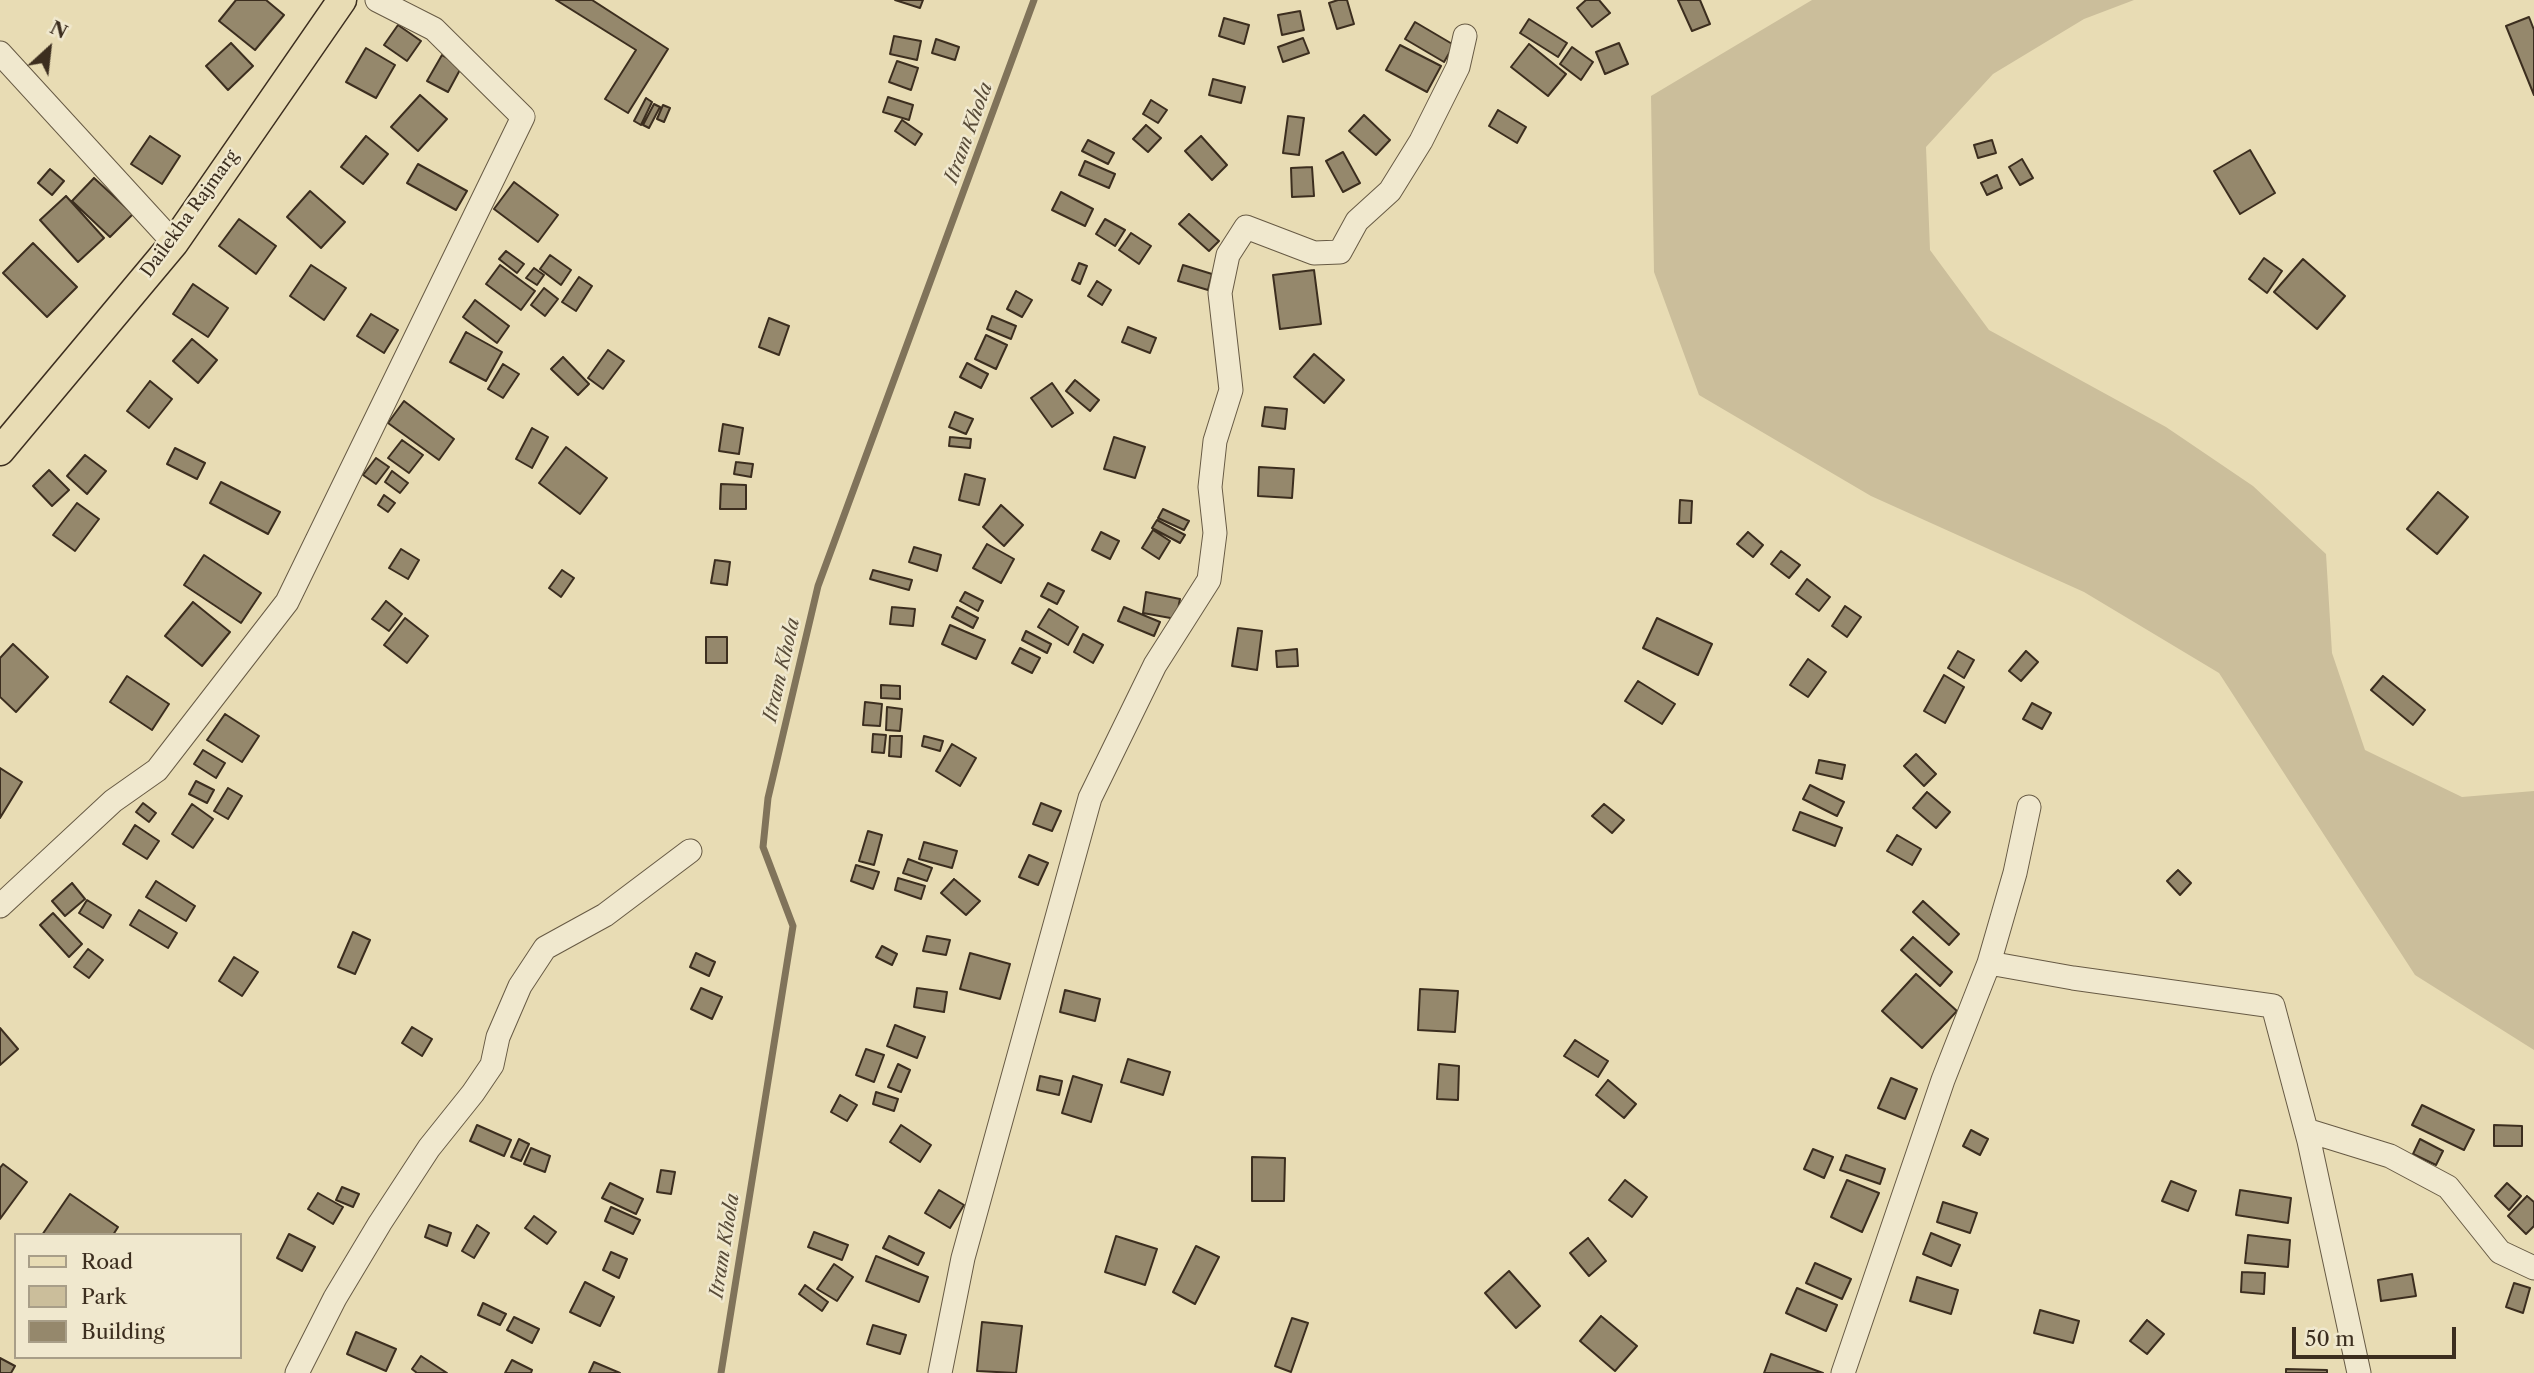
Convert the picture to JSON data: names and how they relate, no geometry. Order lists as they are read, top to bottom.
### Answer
{
  "streets": {
    "main road": ["Dailekha Rajmarg"]
  },
  "water": ["Itram Khola"],
  "legend": ["Road", "Park", "Building"],
  "scale_bar": "50 m",
  "north": "top right"
}
